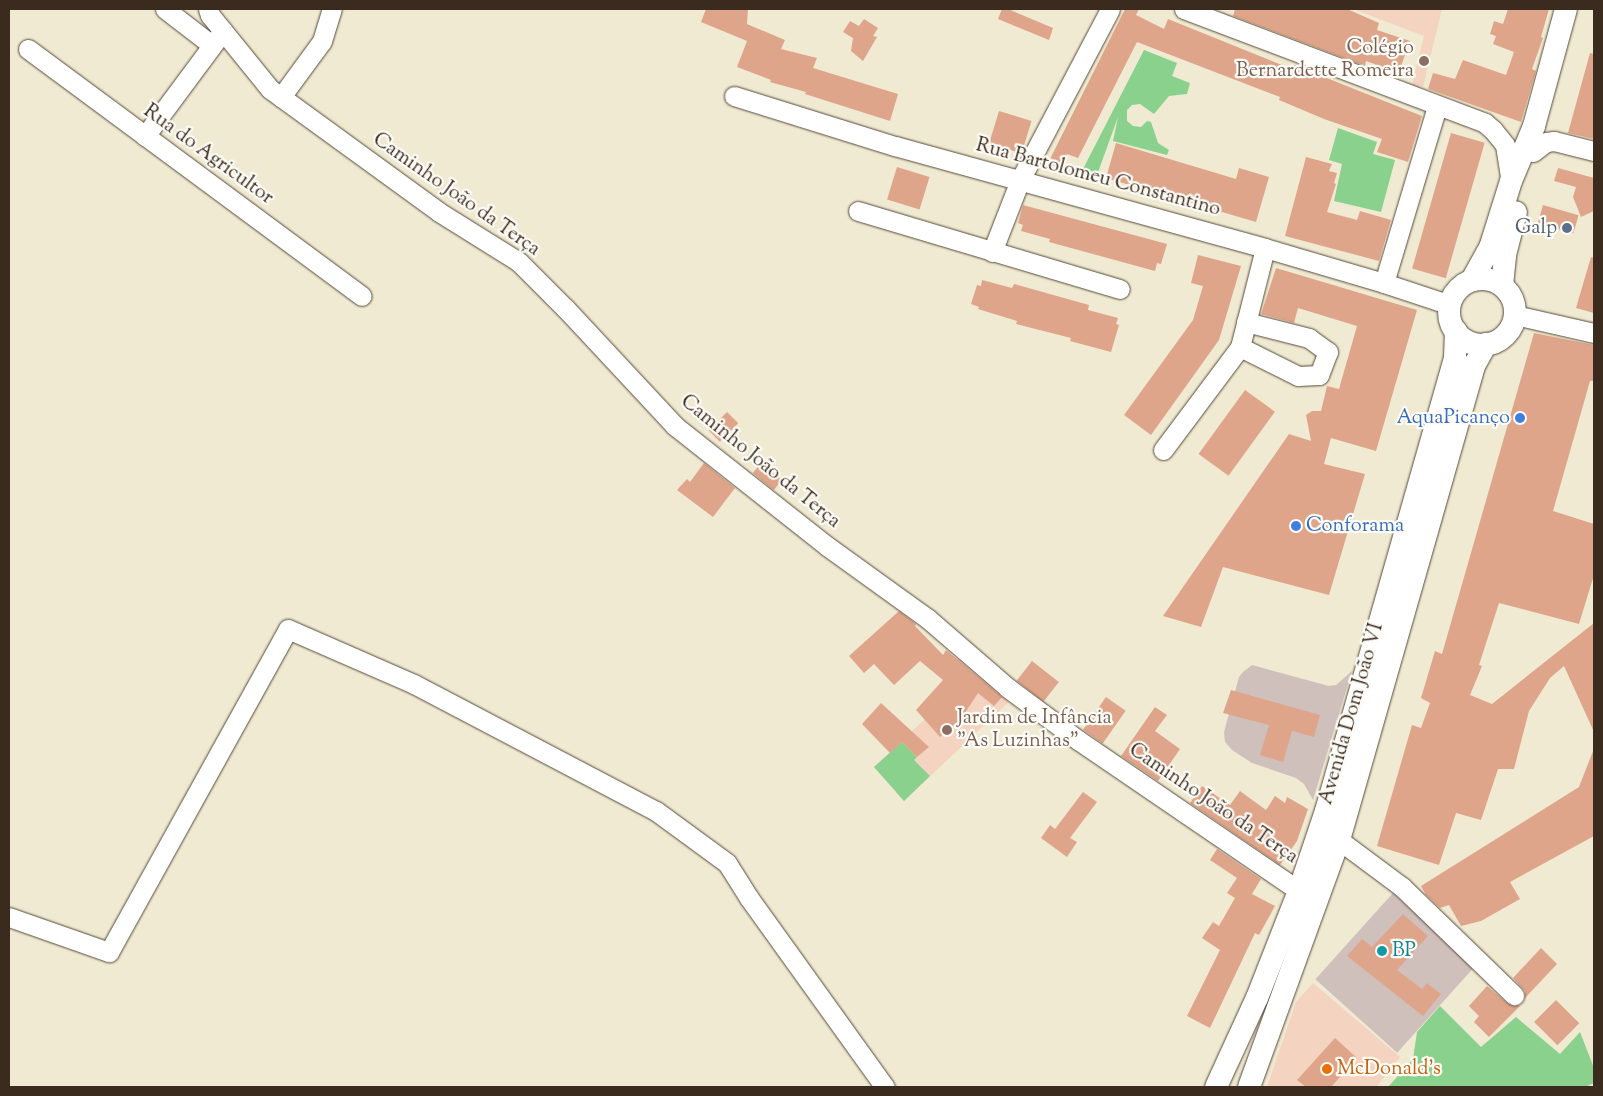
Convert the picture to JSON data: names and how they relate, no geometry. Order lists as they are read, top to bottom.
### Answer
{
  "streets": {
    "main road": ["Avenida Dom João VI"],
    "street": ["Rua do Agricultor", "Rua Bartolomeu Constantino", "Caminho João da Terça"]
  },
  "crossings": [
    ["Rua Bartolomeu Constantino", "Avenida Dom João VI"],
    ["Caminho João da Terça", "Avenida Dom João VI"]
  ],
  "places": [
    "Colégio Bernardette Romeira",
    "Galp",
    "AquaPicanço",
    "Conforama",
    "Jardim de Infância \"As Luzinhas\"",
    "BP",
    "McDonald's"
  ]
}
